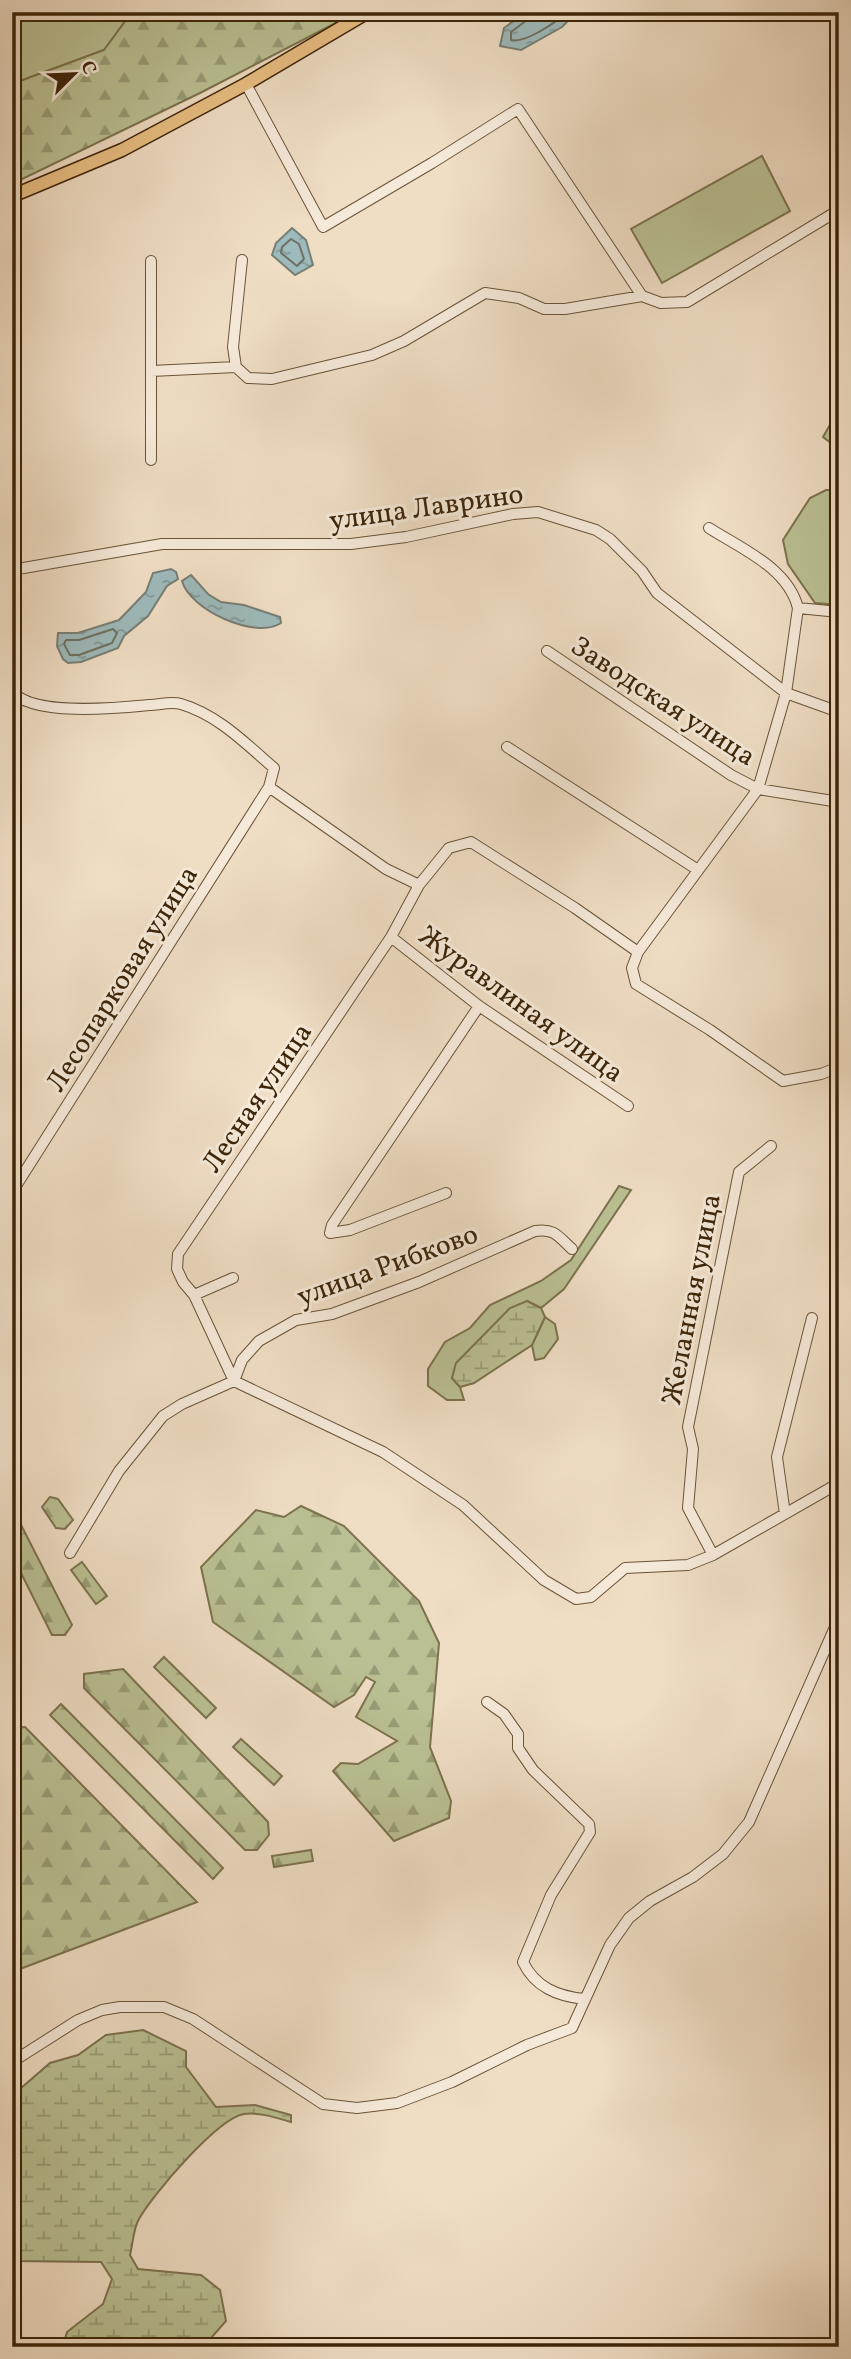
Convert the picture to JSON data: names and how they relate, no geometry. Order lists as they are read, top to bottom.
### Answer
{
  "streets": {
    "street": [
      "улица Лаврино",
      "Заводская улица",
      "Лесопарковая улица",
      "Журавлиная улица",
      "Лесная улица",
      "улица Рибково",
      "Желанная улица"
    ]
  },
  "crossings": [
    ["Журавлиная улица", "Лесная улица"],
    ["Лесная улица", "улица Рибково"]
  ],
  "north": "top right"
}
